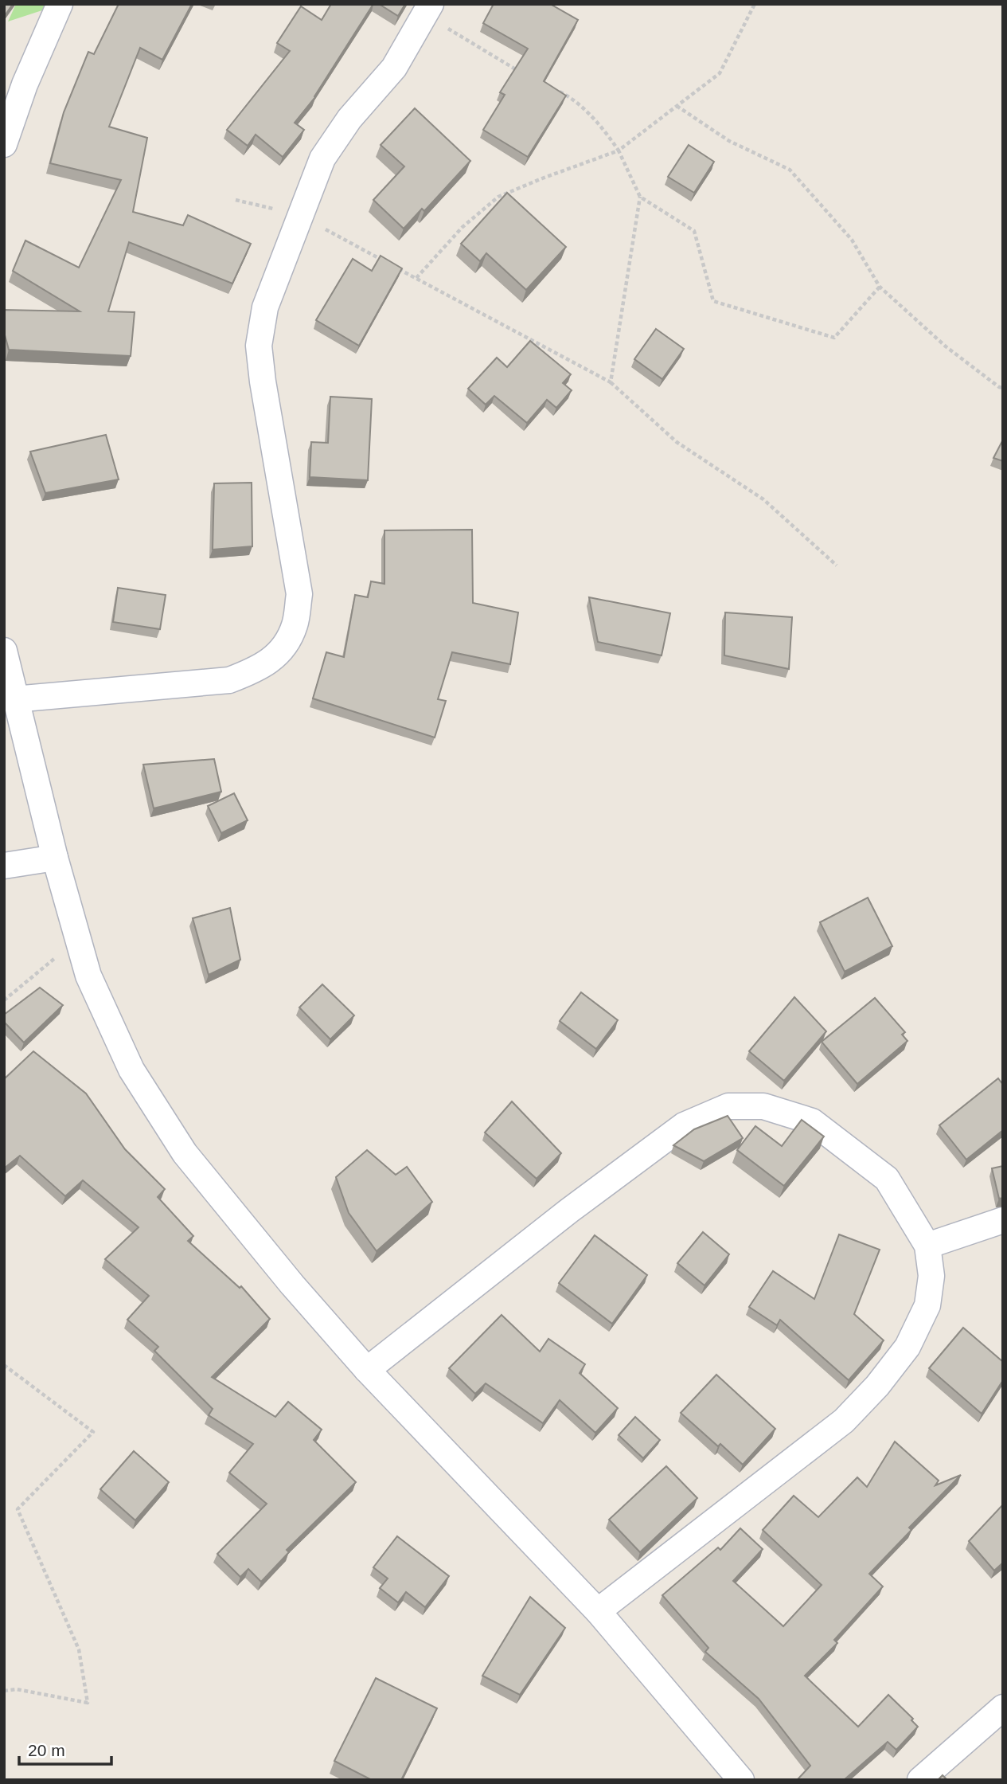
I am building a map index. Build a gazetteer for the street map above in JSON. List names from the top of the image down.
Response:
{
  "scale_bar": "20 m"
}
